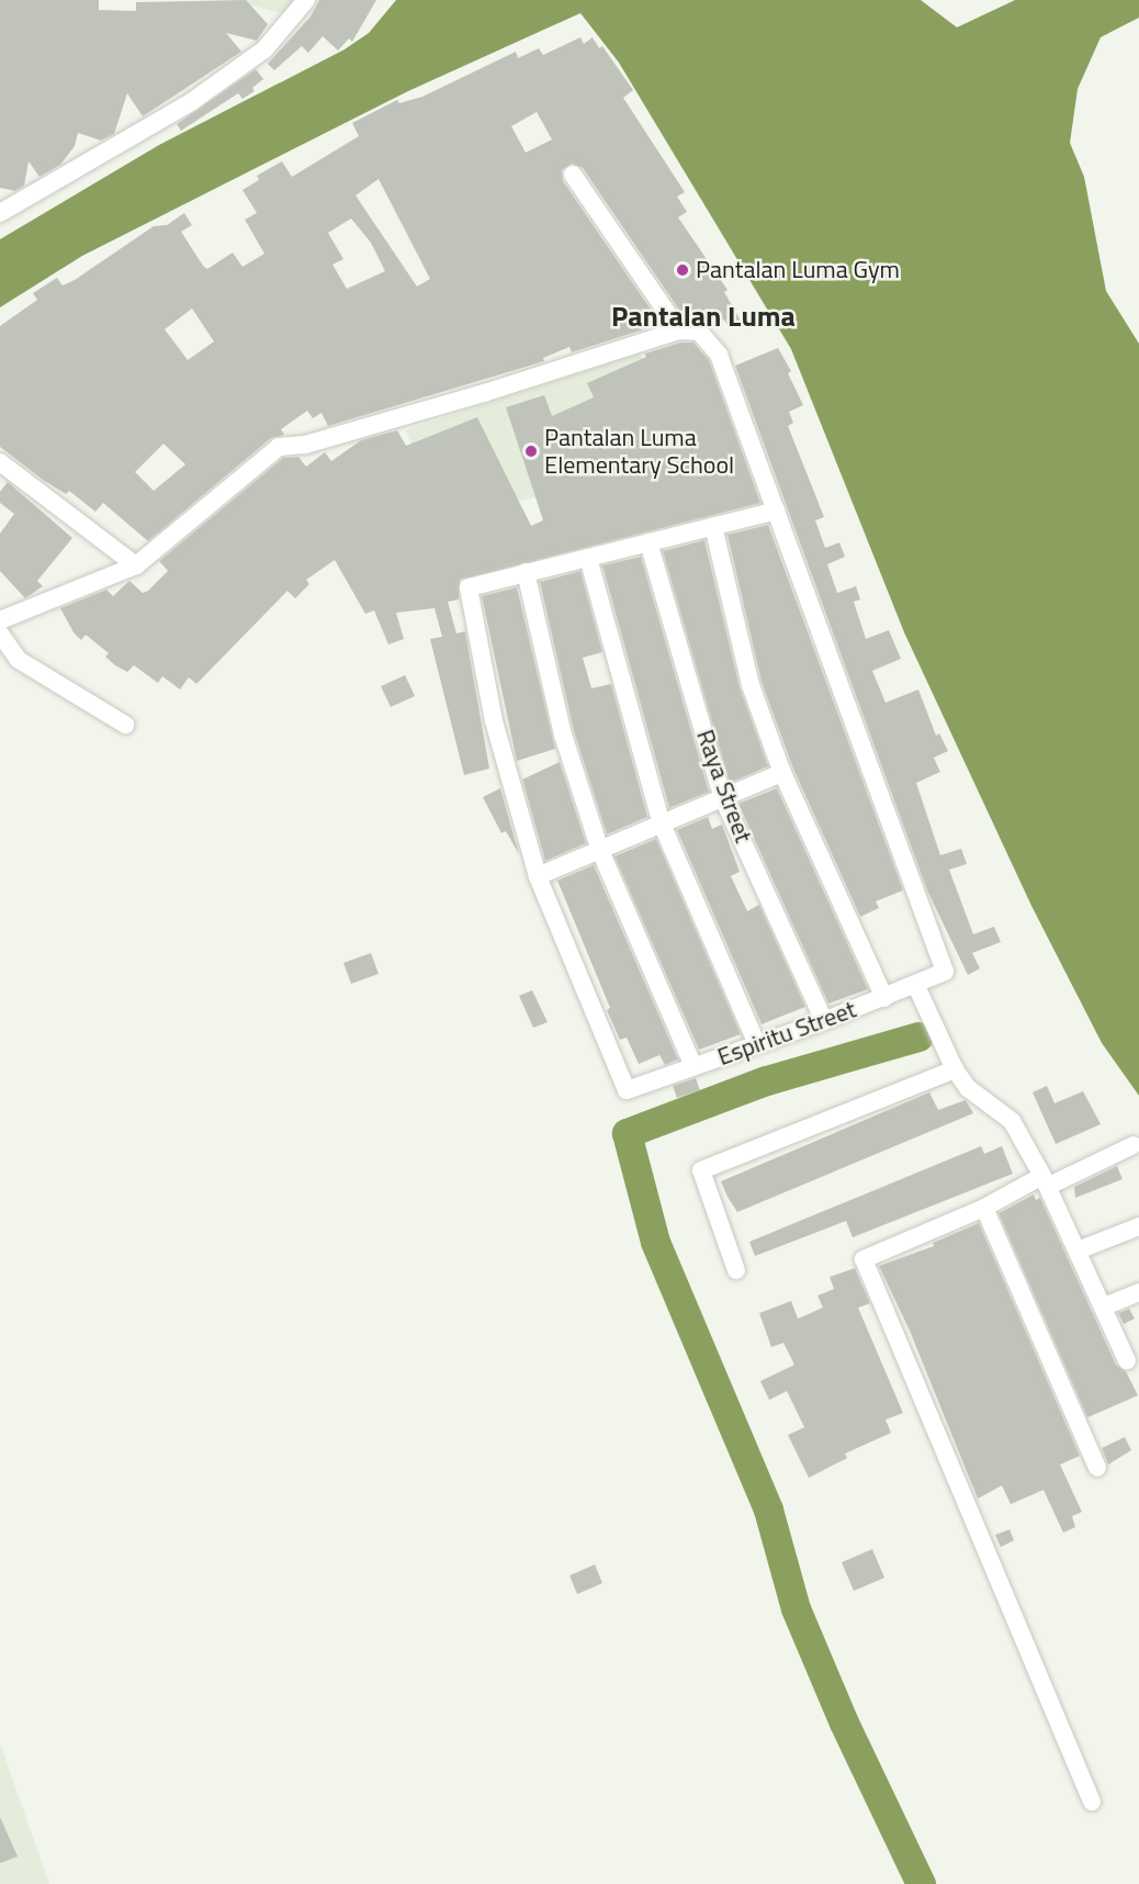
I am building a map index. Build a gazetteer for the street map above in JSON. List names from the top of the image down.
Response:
{
  "streets": {
    "street": ["Raya Street", "Espiritu Street"]
  },
  "crossings": [
    ["Raya Street", "Espiritu Street"]
  ],
  "districts": ["Pantalan Luma"],
  "places": ["Pantalan Luma Gym", "Pantalan Luma Elementary School"]
}
